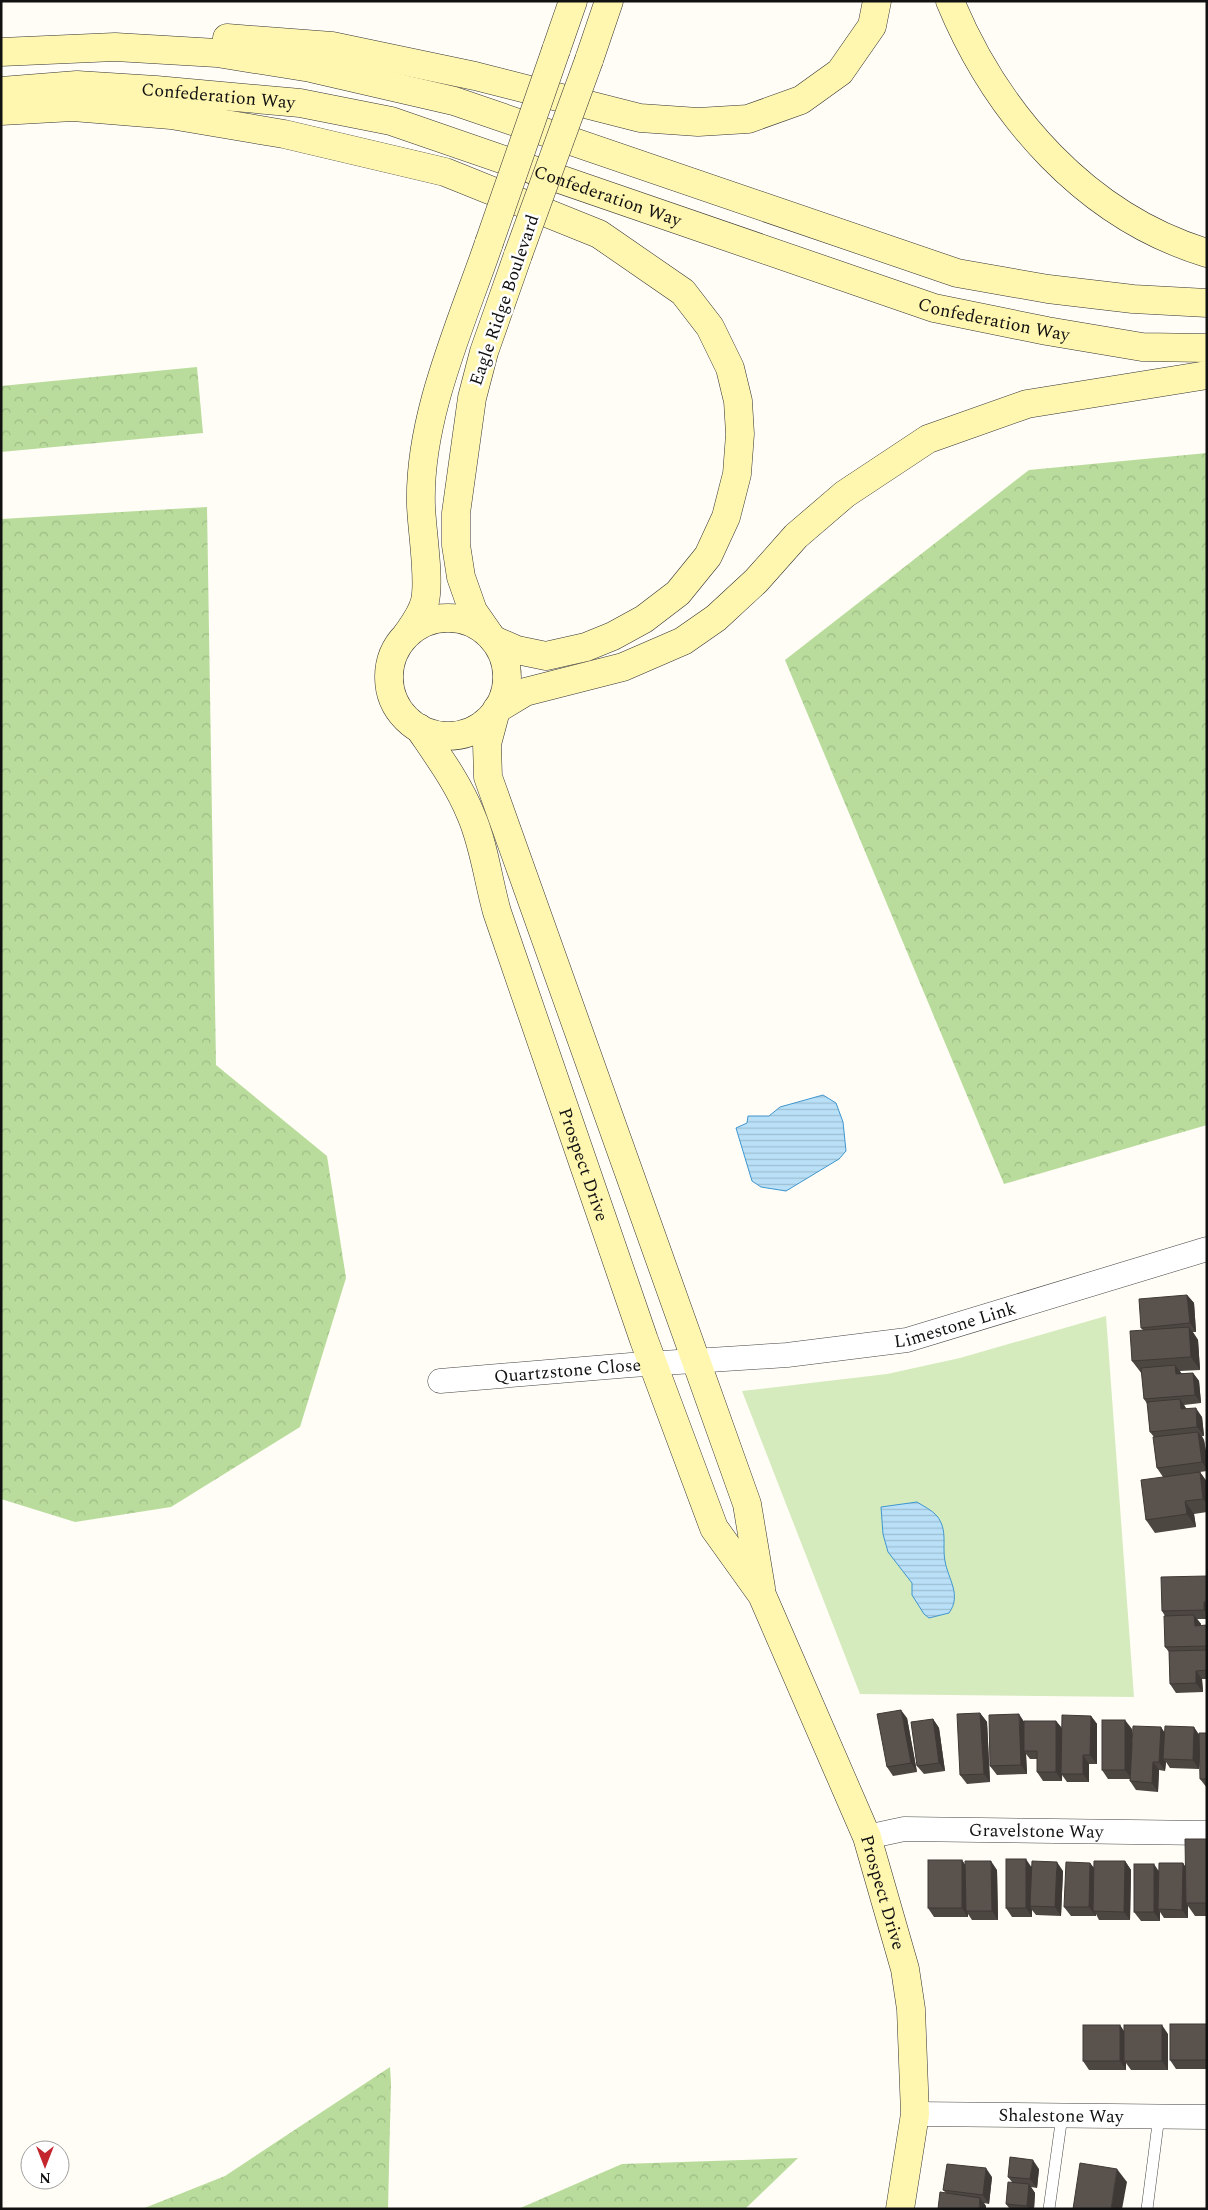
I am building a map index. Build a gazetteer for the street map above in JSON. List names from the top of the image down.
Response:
{
  "streets": {
    "main road": ["Confederation Way", "Eagle Ridge Boulevard", "Prospect Drive"],
    "street": [
      "Limestone Link",
      "Quartzstone Close",
      "Gravelstone Way",
      "Shalestone Way"
    ]
  },
  "crossings": [
    ["Eagle Ridge Boulevard", "Prospect Drive"],
    ["Prospect Drive", "Limestone Link"],
    ["Prospect Drive", "Quartzstone Close"],
    ["Prospect Drive", "Gravelstone Way"],
    ["Prospect Drive", "Shalestone Way"],
    ["Limestone Link", "Quartzstone Close"]
  ],
  "north": "bottom"
}
